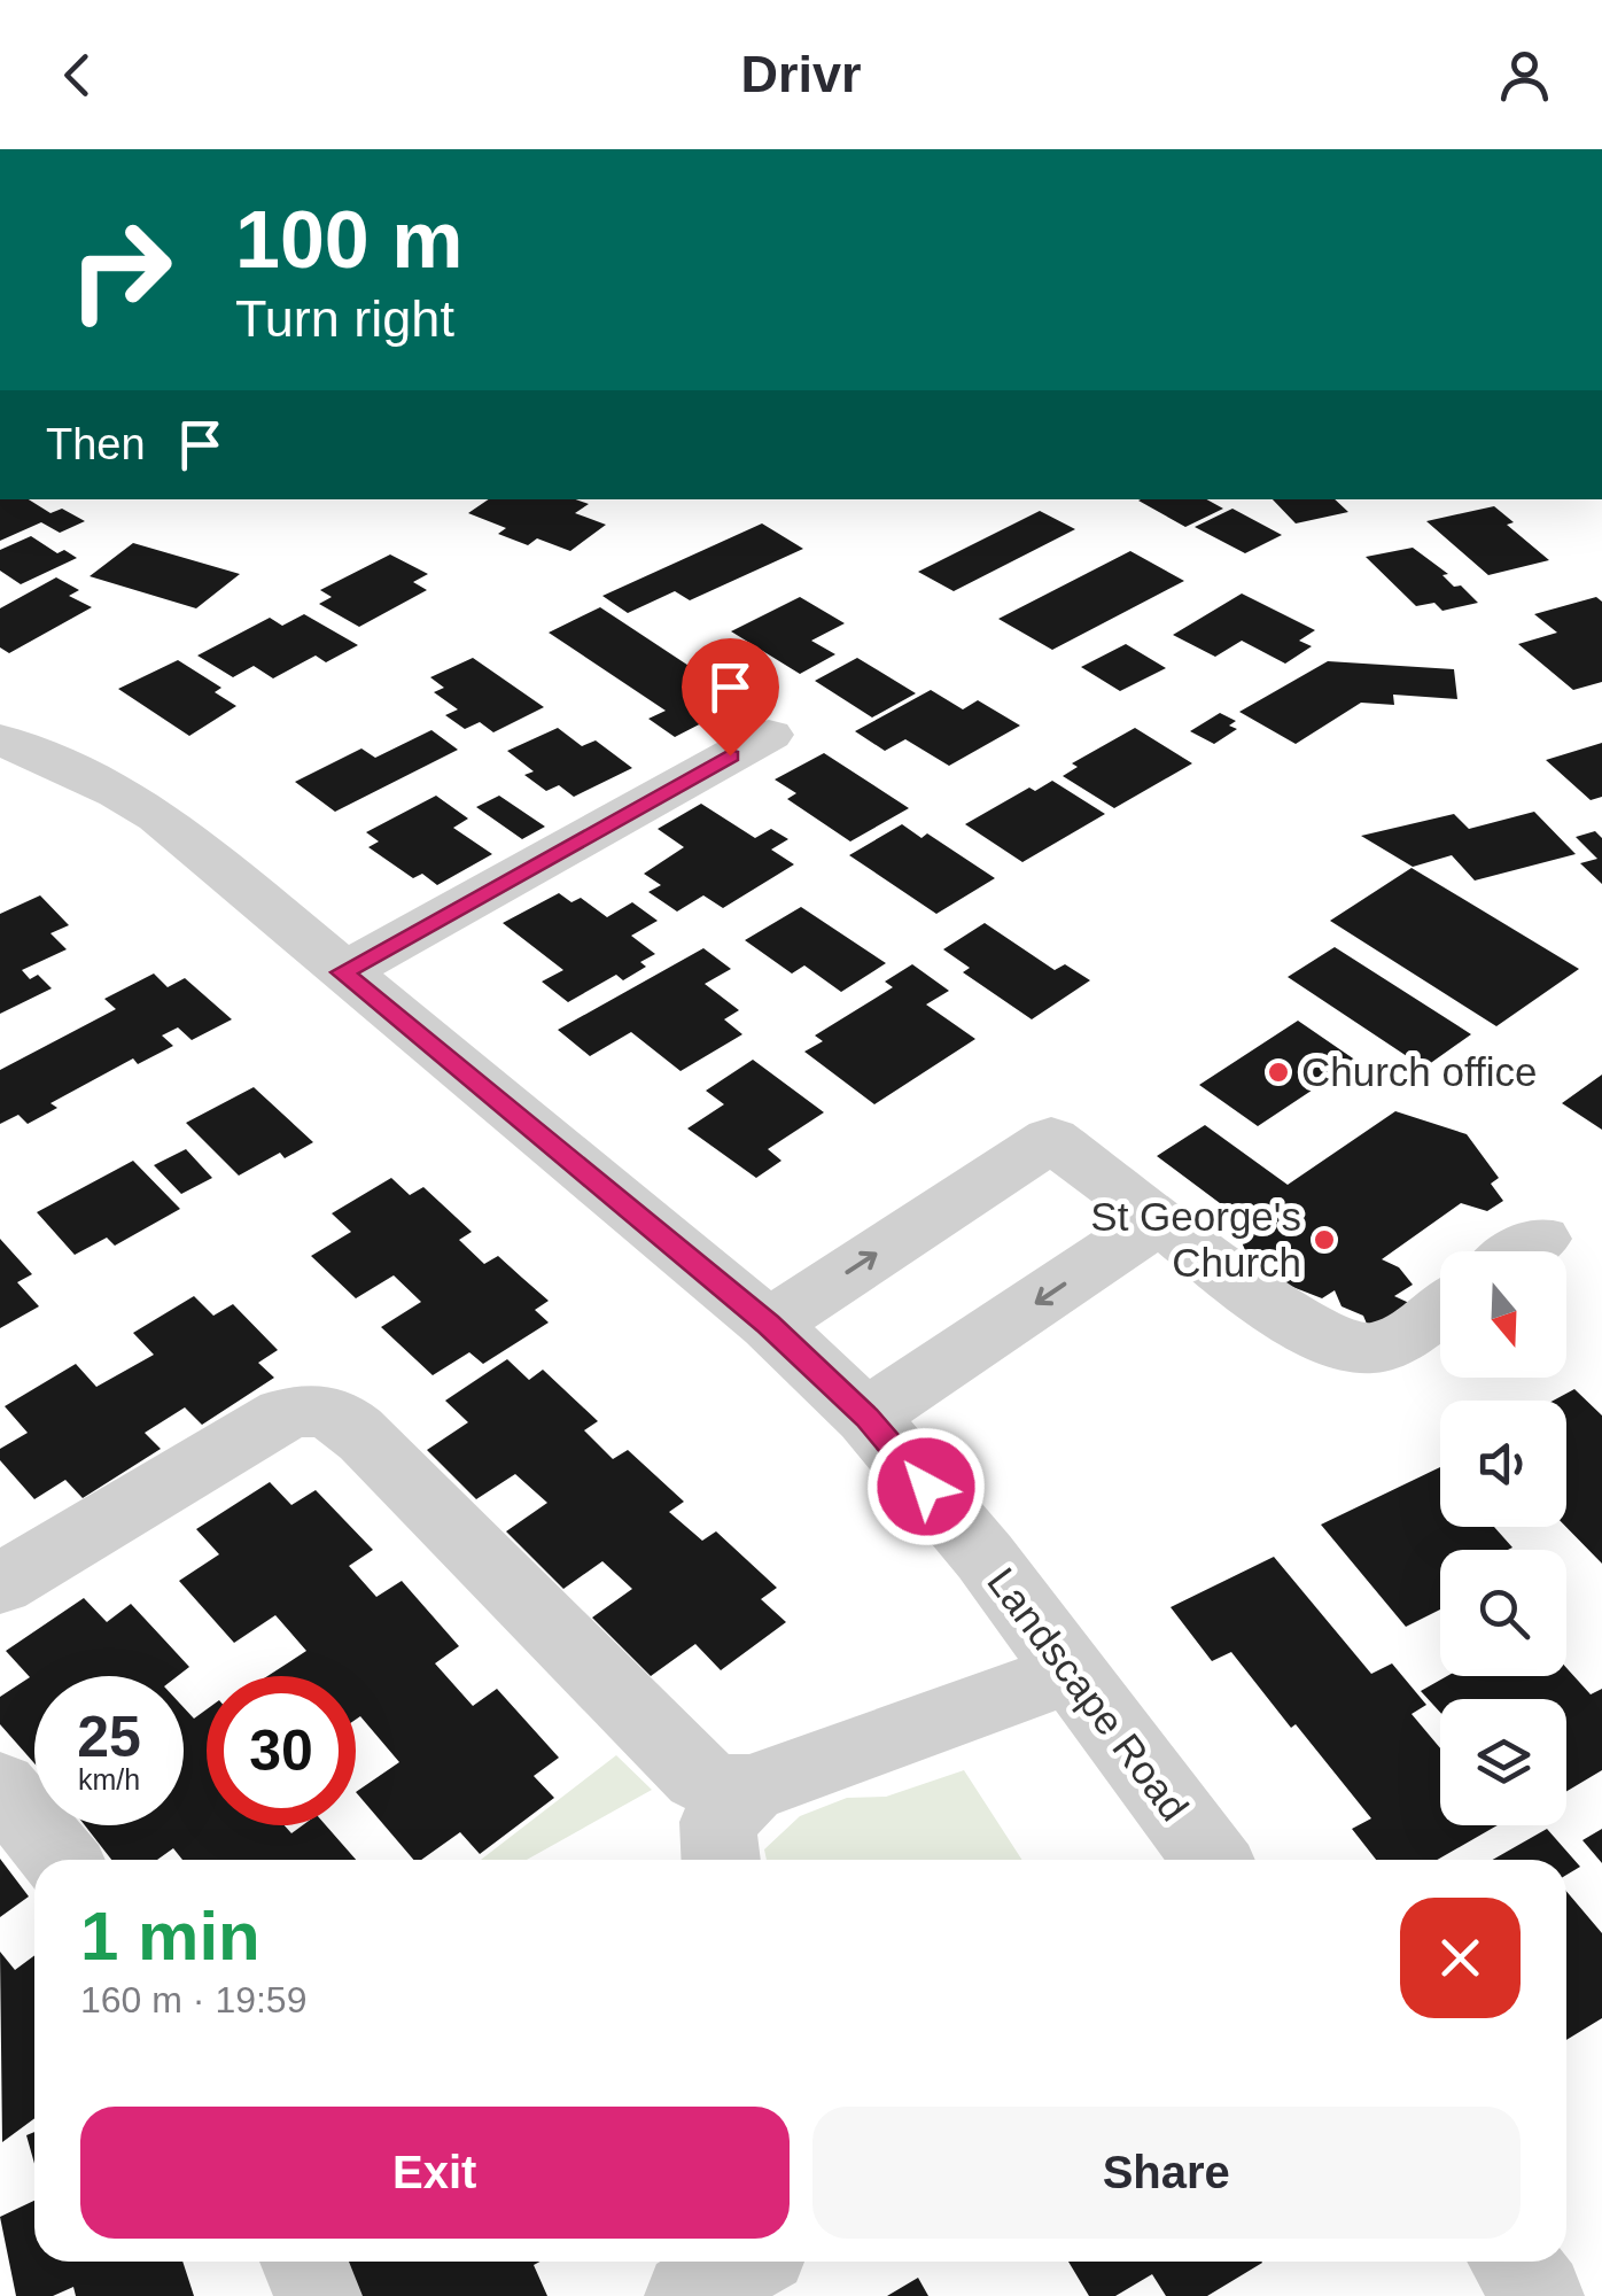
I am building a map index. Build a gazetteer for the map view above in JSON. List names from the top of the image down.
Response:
{
  "streets": {
    "street": ["Landscape Road"]
  },
  "places": ["Church office", "St George's Church"],
  "north": "bottom",
  "page": {
    "header": "Drivr",
    "turn": ["100 m", "Turn right"],
    "then": "Then",
    "speed": "25 km/h",
    "limit": "30",
    "heading": ["1 min", "160 m · 19:59"],
    "buttons": ["Exit", "Share"]
  }
}
